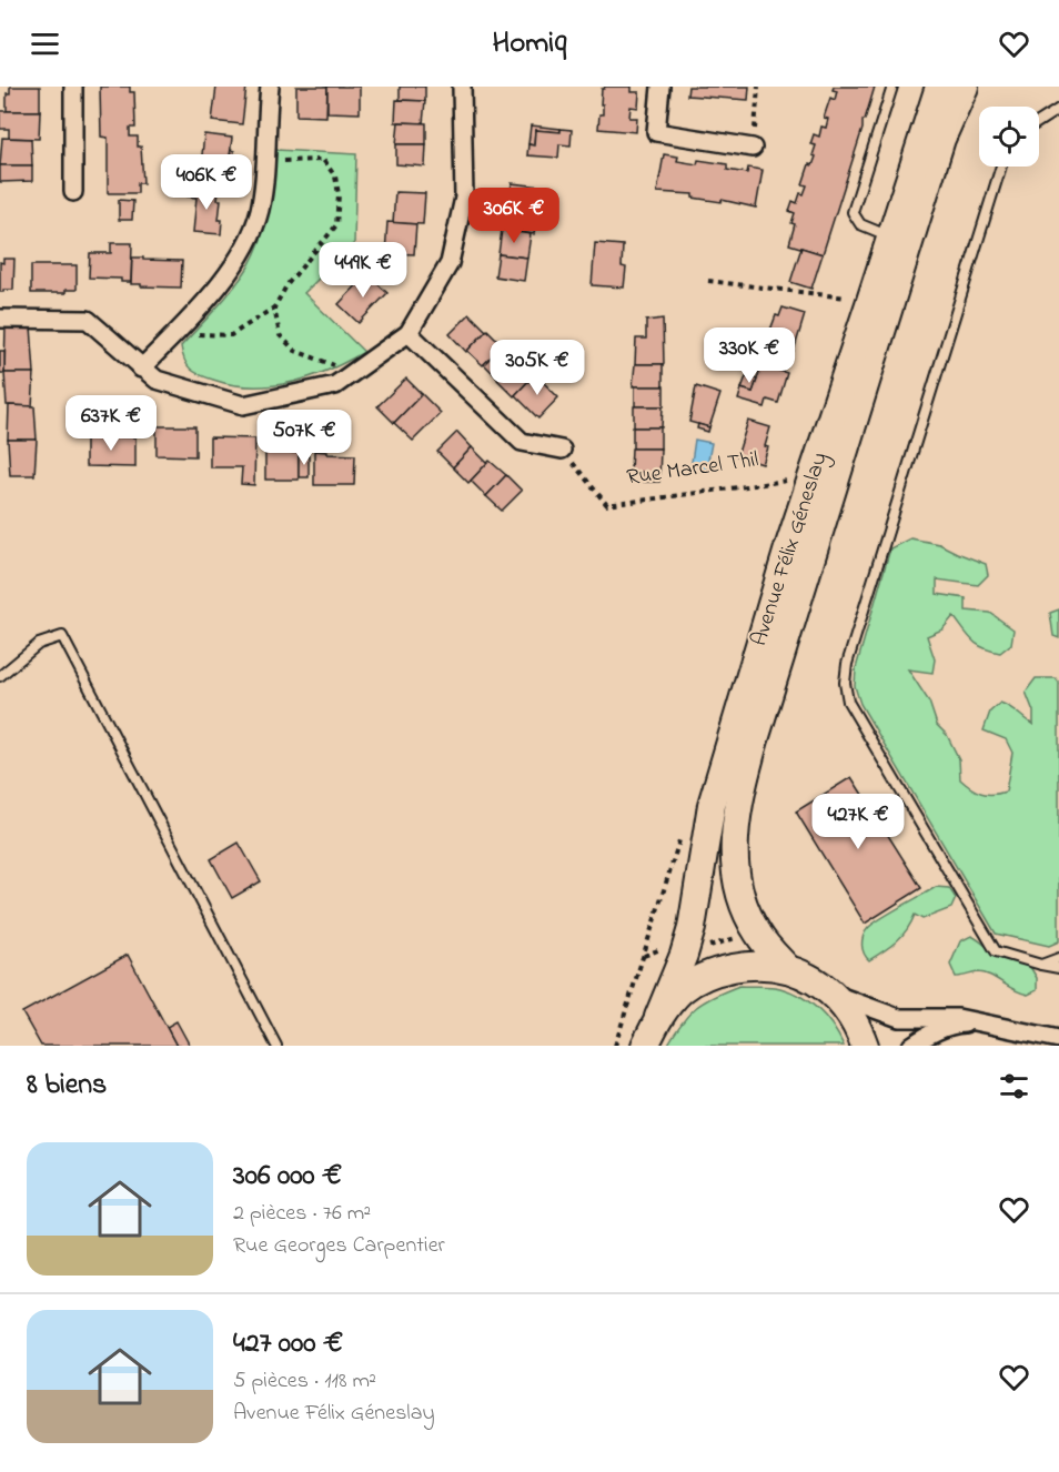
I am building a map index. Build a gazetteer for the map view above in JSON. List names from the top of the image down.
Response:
{
  "streets": {
    "main road": ["Avenue Félix Géneslay"],
    "path": ["Rue Marcel Thil"]
  },
  "crossings": [
    ["Rue Marcel Thil", "Avenue Félix Géneslay"]
  ],
  "page": {
    "header": "Homiq",
    "price": [
      "406K €",
      "306K €",
      "449K €",
      "330K €",
      "305K €",
      "637K €",
      "507K €",
      "427K €"
    ],
    "heading": "8 biens",
    "list": [
      {
        "name": "306 000 €",
        "note": "2 pièces · 76 m² · Rue Georges Carpentier"
      },
      {
        "name": "427 000 €",
        "note": "5 pièces · 118 m² · Avenue Félix Géneslay"
      }
    ]
  }
}
